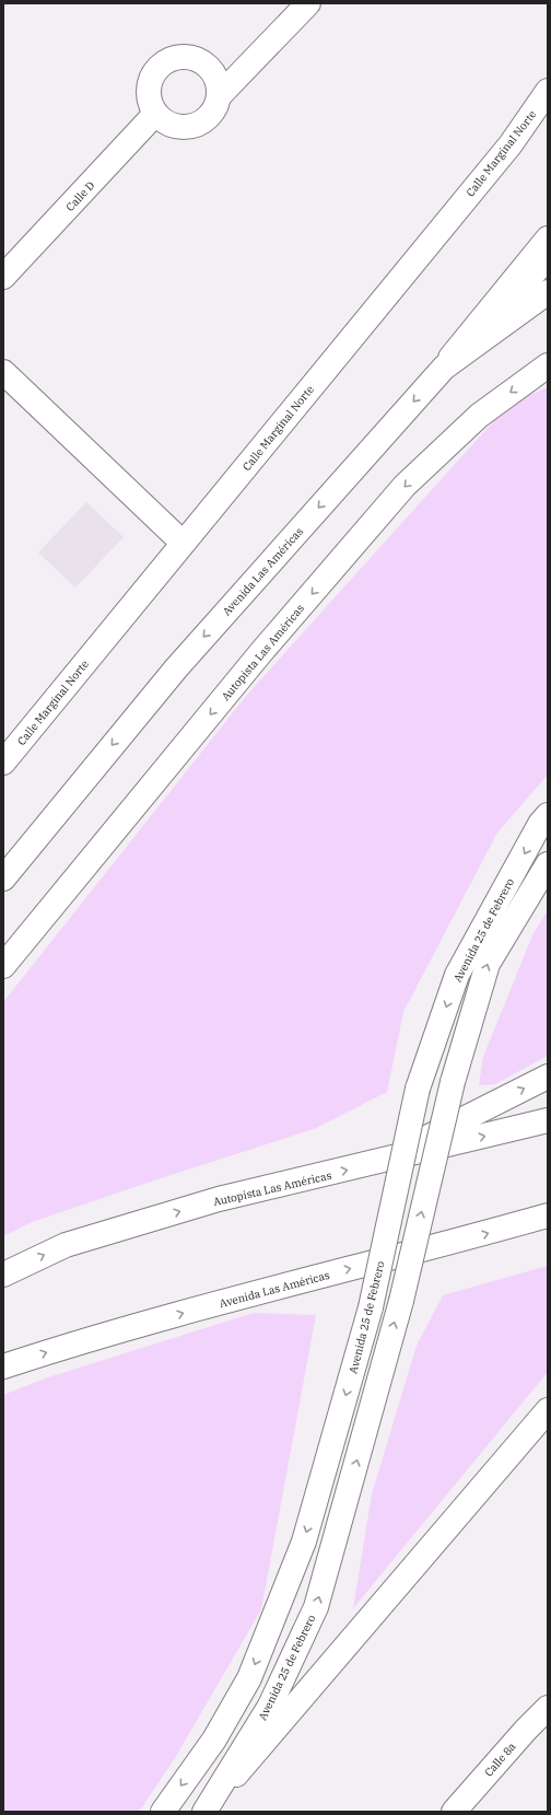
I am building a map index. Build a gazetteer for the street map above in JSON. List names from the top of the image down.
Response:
{
  "streets": {
    "main road": [
      "Calle Marginal Norte",
      "Calle D",
      "Avenida Las Américas",
      "Autopista Las Américas",
      "Avenida 25 de Febrero",
      "Calle 8a"
    ]
  }
}
